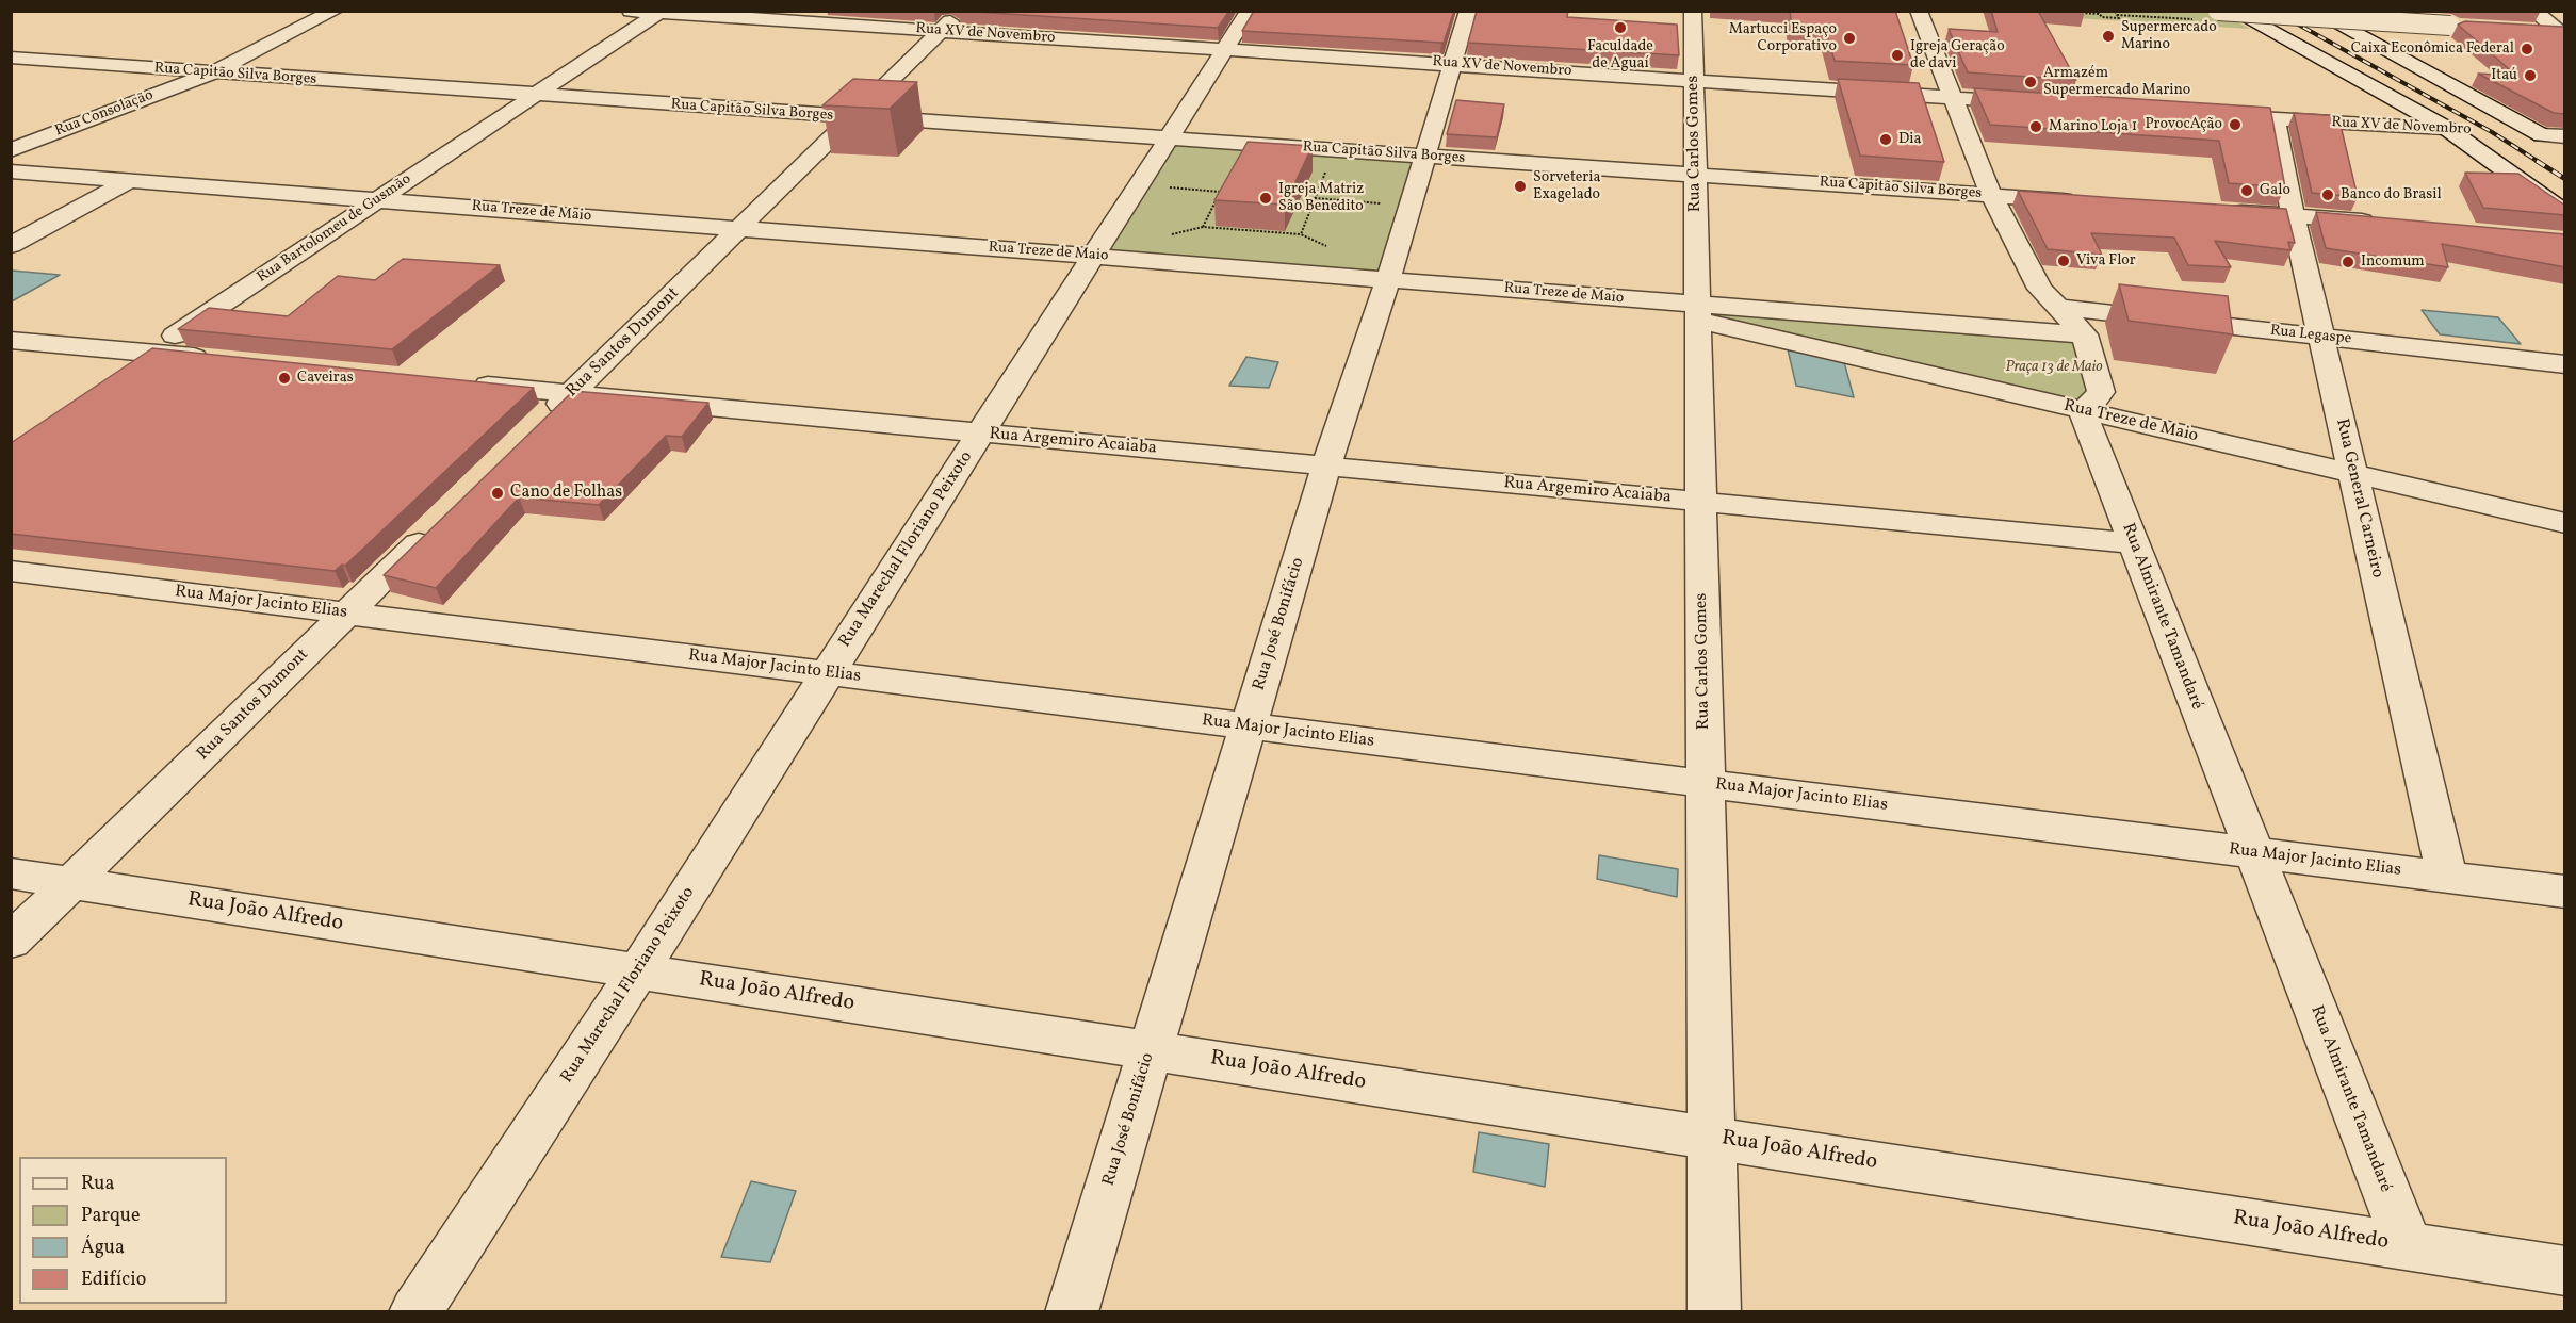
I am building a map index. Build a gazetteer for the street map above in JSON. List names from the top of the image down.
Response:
{
  "streets": {
    "street": [
      "Rua XV de Novembro",
      "Rua Capitão Silva Borges",
      "Rua Consolação",
      "Rua Carlos Gomes",
      "Rua Treze de Maio",
      "Rua Bartolomeu de Gusmão",
      "Rua Legaspe",
      "Rua Santos Dumont",
      "Rua Argemiro Acaiaba",
      "Rua General Carneiro",
      "Rua Marechal Floriano Peixoto",
      "Rua Major Jacinto Elias",
      "Rua Almirante Tamandaré",
      "Rua José Bonifácio",
      "Rua João Alfredo"
    ]
  },
  "crossings": [
    ["Rua XV de Novembro", "Rua Carlos Gomes"],
    ["Rua XV de Novembro", "Rua Bartolomeu de Gusmão"],
    ["Rua XV de Novembro", "Rua Santos Dumont"],
    ["Rua XV de Novembro", "Rua General Carneiro"],
    ["Rua XV de Novembro", "Rua Marechal Floriano Peixoto"],
    ["Rua XV de Novembro", "Rua José Bonifácio"],
    ["Rua Capitão Silva Borges", "Rua Consolação"],
    ["Rua Capitão Silva Borges", "Rua Carlos Gomes"],
    ["Rua Capitão Silva Borges", "Rua Bartolomeu de Gusmão"],
    ["Rua Capitão Silva Borges", "Rua Santos Dumont"],
    ["Rua Capitão Silva Borges", "Rua Marechal Floriano Peixoto"],
    ["Rua Capitão Silva Borges", "Rua José Bonifácio"],
    ["Rua Carlos Gomes", "Rua Treze de Maio"],
    ["Rua Carlos Gomes", "Rua Argemiro Acaiaba"],
    ["Rua Carlos Gomes", "Rua Major Jacinto Elias"],
    ["Rua Carlos Gomes", "Rua João Alfredo"],
    ["Rua Treze de Maio", "Rua Bartolomeu de Gusmão"],
    ["Rua Treze de Maio", "Rua Santos Dumont"],
    ["Rua Treze de Maio", "Rua General Carneiro"],
    ["Rua Treze de Maio", "Rua Marechal Floriano Peixoto"],
    ["Rua Treze de Maio", "Rua Almirante Tamandaré"],
    ["Rua Treze de Maio", "Rua José Bonifácio"],
    ["Rua Legaspe", "Rua General Carneiro"],
    ["Rua Santos Dumont", "Rua Argemiro Acaiaba"],
    ["Rua Santos Dumont", "Rua Major Jacinto Elias"],
    ["Rua Santos Dumont", "Rua João Alfredo"],
    ["Rua Argemiro Acaiaba", "Rua Marechal Floriano Peixoto"],
    ["Rua Argemiro Acaiaba", "Rua Almirante Tamandaré"],
    ["Rua Argemiro Acaiaba", "Rua José Bonifácio"],
    ["Rua General Carneiro", "Rua Major Jacinto Elias"],
    ["Rua Marechal Floriano Peixoto", "Rua Major Jacinto Elias"],
    ["Rua Marechal Floriano Peixoto", "Rua João Alfredo"],
    ["Rua Major Jacinto Elias", "Rua Almirante Tamandaré"],
    ["Rua Major Jacinto Elias", "Rua José Bonifácio"],
    ["Rua Almirante Tamandaré", "Rua João Alfredo"],
    ["Rua José Bonifácio", "Rua João Alfredo"]
  ],
  "parks": ["Praça 13 de Maio"],
  "places": [
    "Faculdade de Aguaí",
    "Supermercado Marino",
    "Martucci Espaço Corporativo",
    "Caixa Econômica Federal",
    "Igreja Geração de davi",
    "Itaú",
    "Armazém Supermercado Marino",
    "ProvocAção",
    "Marino Loja 1",
    "Dia",
    "Sorveteria Exagelado",
    "Galo",
    "Banco do Brasil",
    "Igreja Matriz São Benedito",
    "Viva Flor",
    "Incomum",
    "Caveiras",
    "Cano de Folhas"
  ],
  "legend": [
    "Rua",
    "Parque",
    "Água",
    "Edifício"
  ]
}
